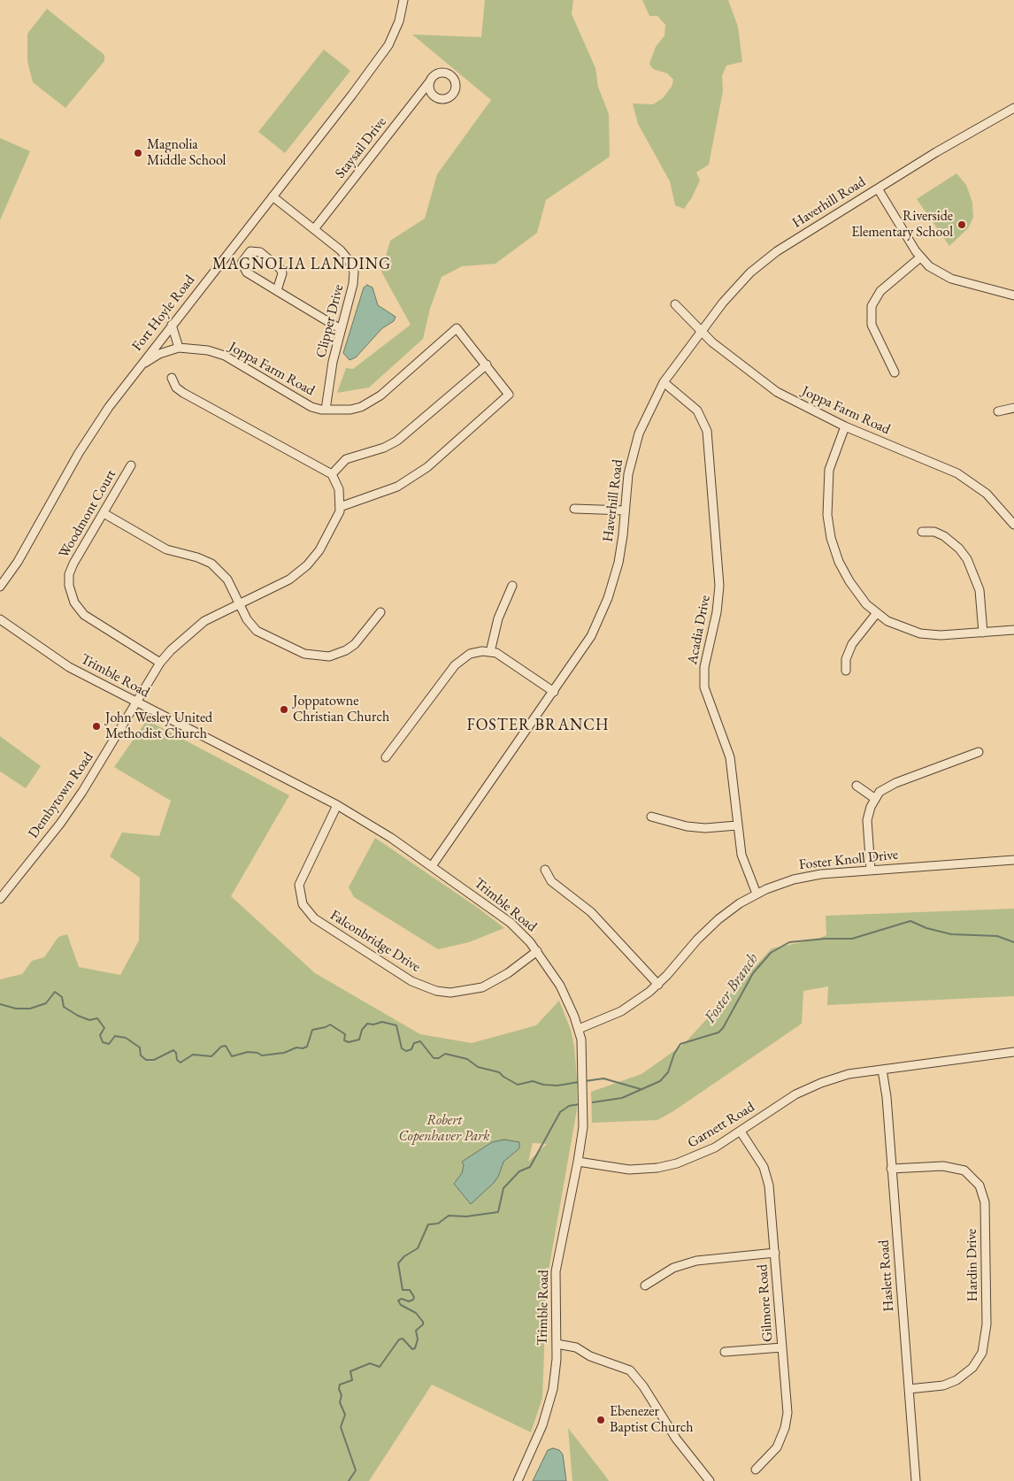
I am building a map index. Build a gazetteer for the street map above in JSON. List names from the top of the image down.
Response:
{
  "streets": {
    "street": [
      "Staysail Drive",
      "Haverhill Road",
      "Fort Hoyle Road",
      "Clipper Drive",
      "Joppa Farm Road",
      "Woodmont Court",
      "Acadia Drive",
      "Trimble Road",
      "Dembytown Road",
      "Foster Knoll Drive",
      "Falconbridge Drive",
      "Garnett Road",
      "Hardin Drive",
      "Haslett Road",
      "Gilmore Road"
    ]
  },
  "crossings": [
    ["Staysail Drive", "Clipper Drive"],
    ["Haverhill Road", "Joppa Farm Road"],
    ["Haverhill Road", "Acadia Drive"],
    ["Haverhill Road", "Trimble Road"],
    ["Fort Hoyle Road", "Clipper Drive"],
    ["Fort Hoyle Road", "Joppa Farm Road"],
    ["Clipper Drive", "Joppa Farm Road"],
    ["Woodmont Court", "Dembytown Road"],
    ["Acadia Drive", "Foster Knoll Drive"],
    ["Trimble Road", "Dembytown Road"],
    ["Trimble Road", "Foster Knoll Drive"],
    ["Trimble Road", "Falconbridge Drive"],
    ["Trimble Road", "Garnett Road"],
    ["Garnett Road", "Haslett Road"],
    ["Garnett Road", "Gilmore Road"],
    ["Hardin Drive", "Haslett Road"]
  ],
  "districts": ["MAGNOLIA LANDING", "FOSTER BRANCH"],
  "water": ["Foster Branch"],
  "parks": ["Robert Copenhaver Park"],
  "places": [
    "Magnolia Middle School",
    "Riverside Elementary School",
    "Joppatowne Christian Church",
    "John Wesley United Methodist Church",
    "Ebenezer Baptist Church"
  ]
}
